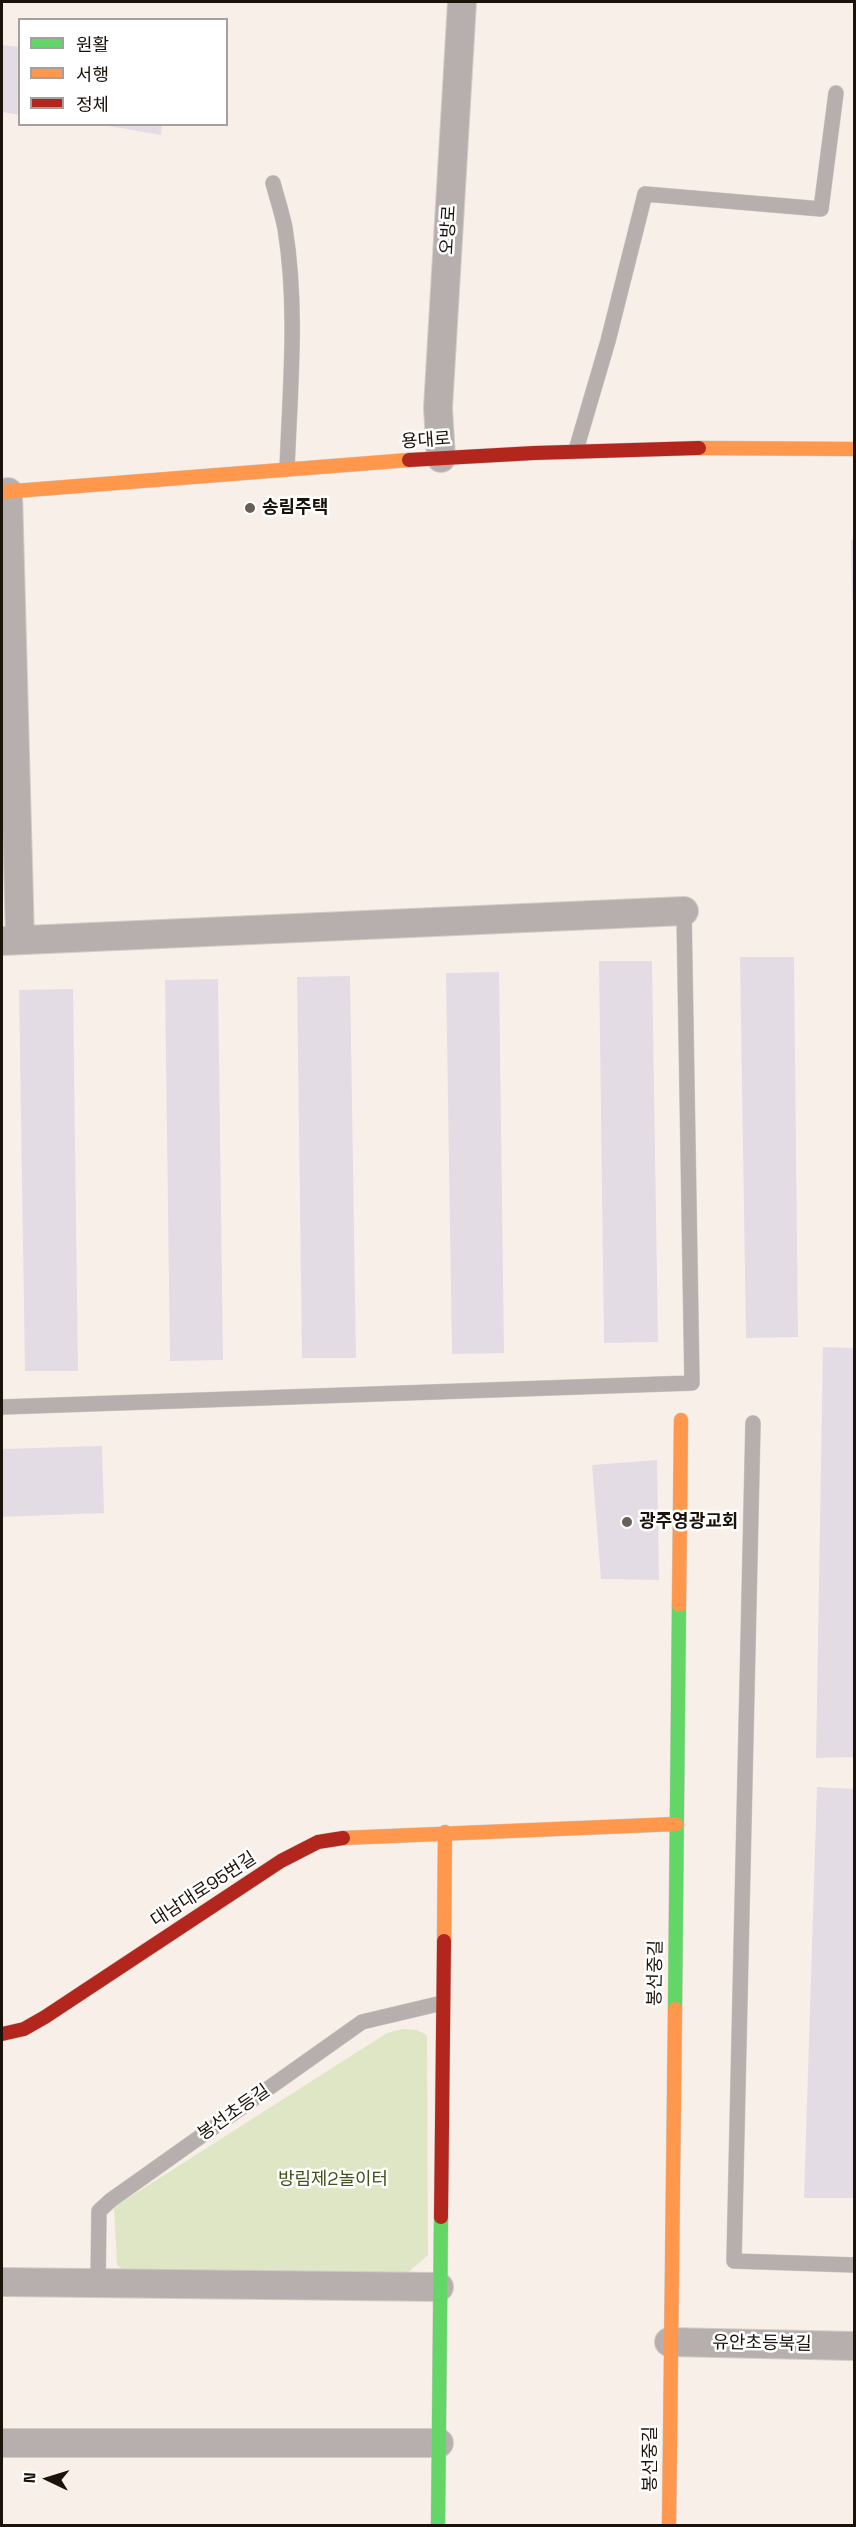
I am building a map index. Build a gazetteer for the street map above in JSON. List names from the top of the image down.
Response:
{
  "streets": {
    "street": [
      "오방로",
      "용대로",
      "대남대로95번길",
      "봉선중길",
      "유안초등북길"
    ],
    "lane": ["봉선초등길"]
  },
  "crossings": [
    ["오방로", "용대로"],
    ["대남대로95번길", "봉선중길"],
    ["봉선중길", "유안초등북길"]
  ],
  "parks": ["방림제2놀이터"],
  "places": ["송림주택", "광주영광교회"],
  "legend": ["원활", "서행", "정체"],
  "north": "left"
}
